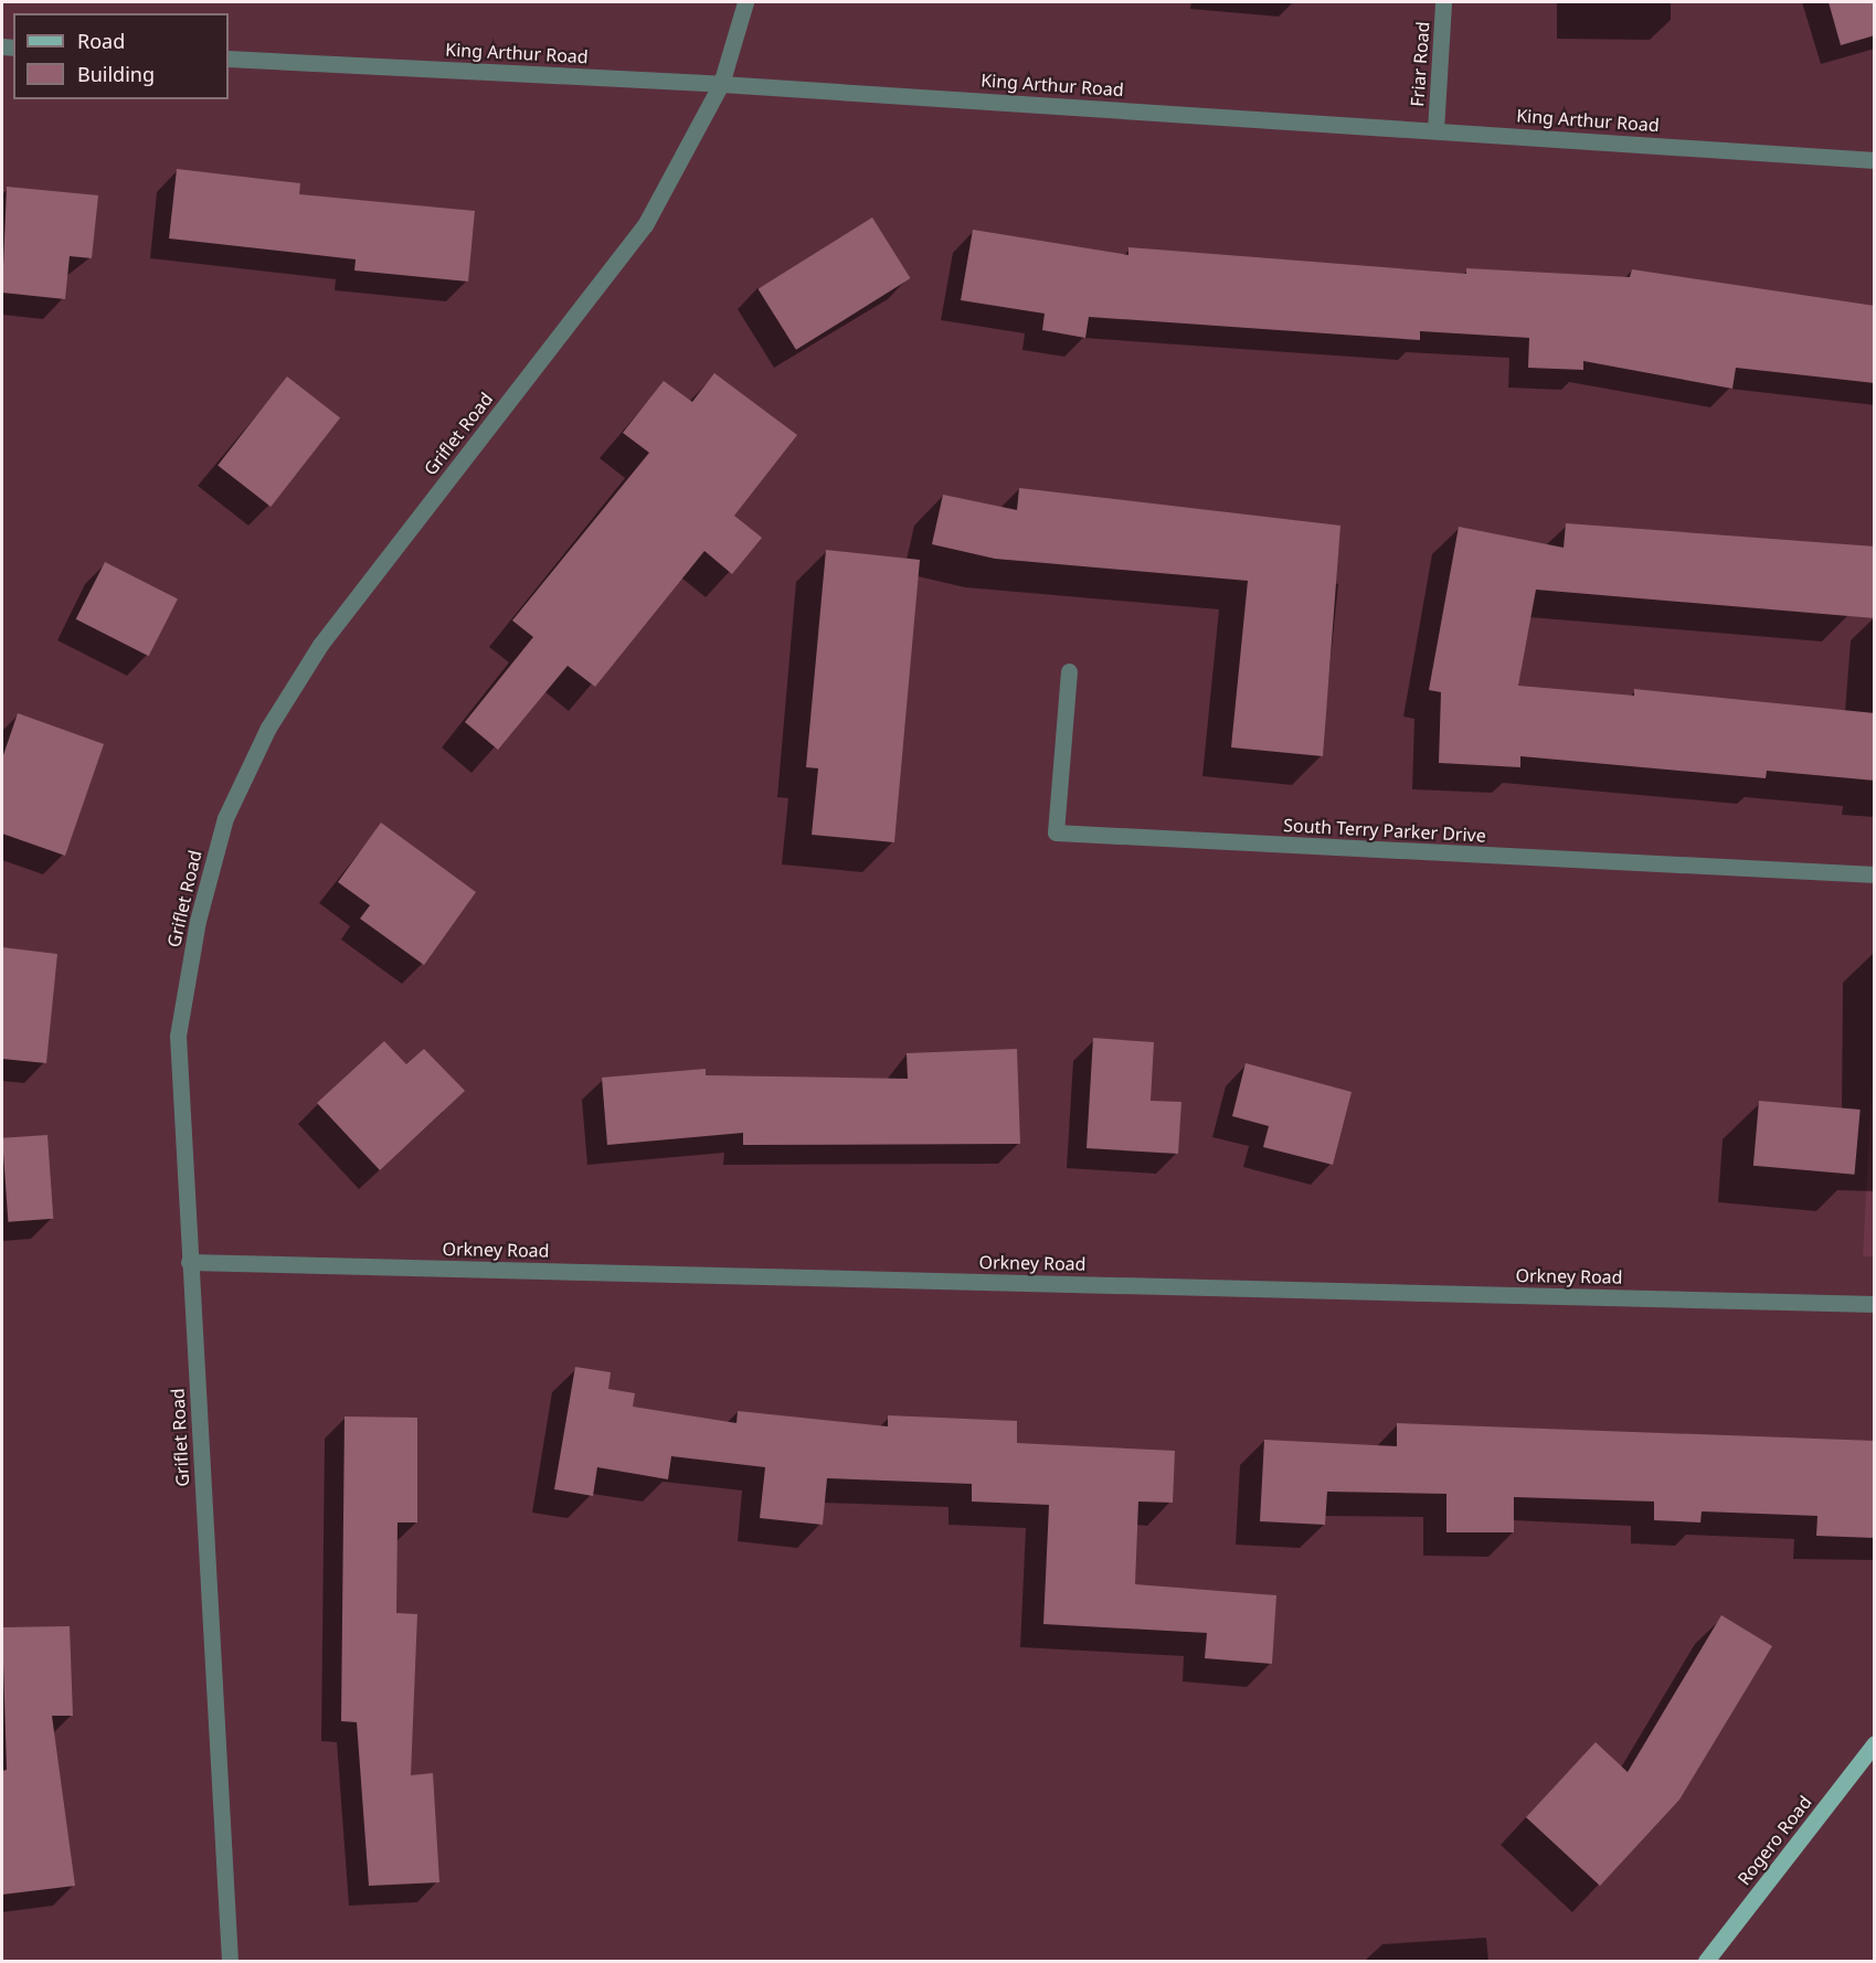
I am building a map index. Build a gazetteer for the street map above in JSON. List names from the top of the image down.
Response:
{
  "streets": {
    "main road": ["Rogero Road"],
    "street": [
      "King Arthur Road",
      "Friar Road",
      "Griflet Road",
      "South Terry Parker Drive",
      "Orkney Road"
    ]
  },
  "crossings": [
    ["King Arthur Road", "Friar Road"],
    ["King Arthur Road", "Griflet Road"],
    ["Griflet Road", "Orkney Road"]
  ],
  "legend": ["Road", "Building"]
}
